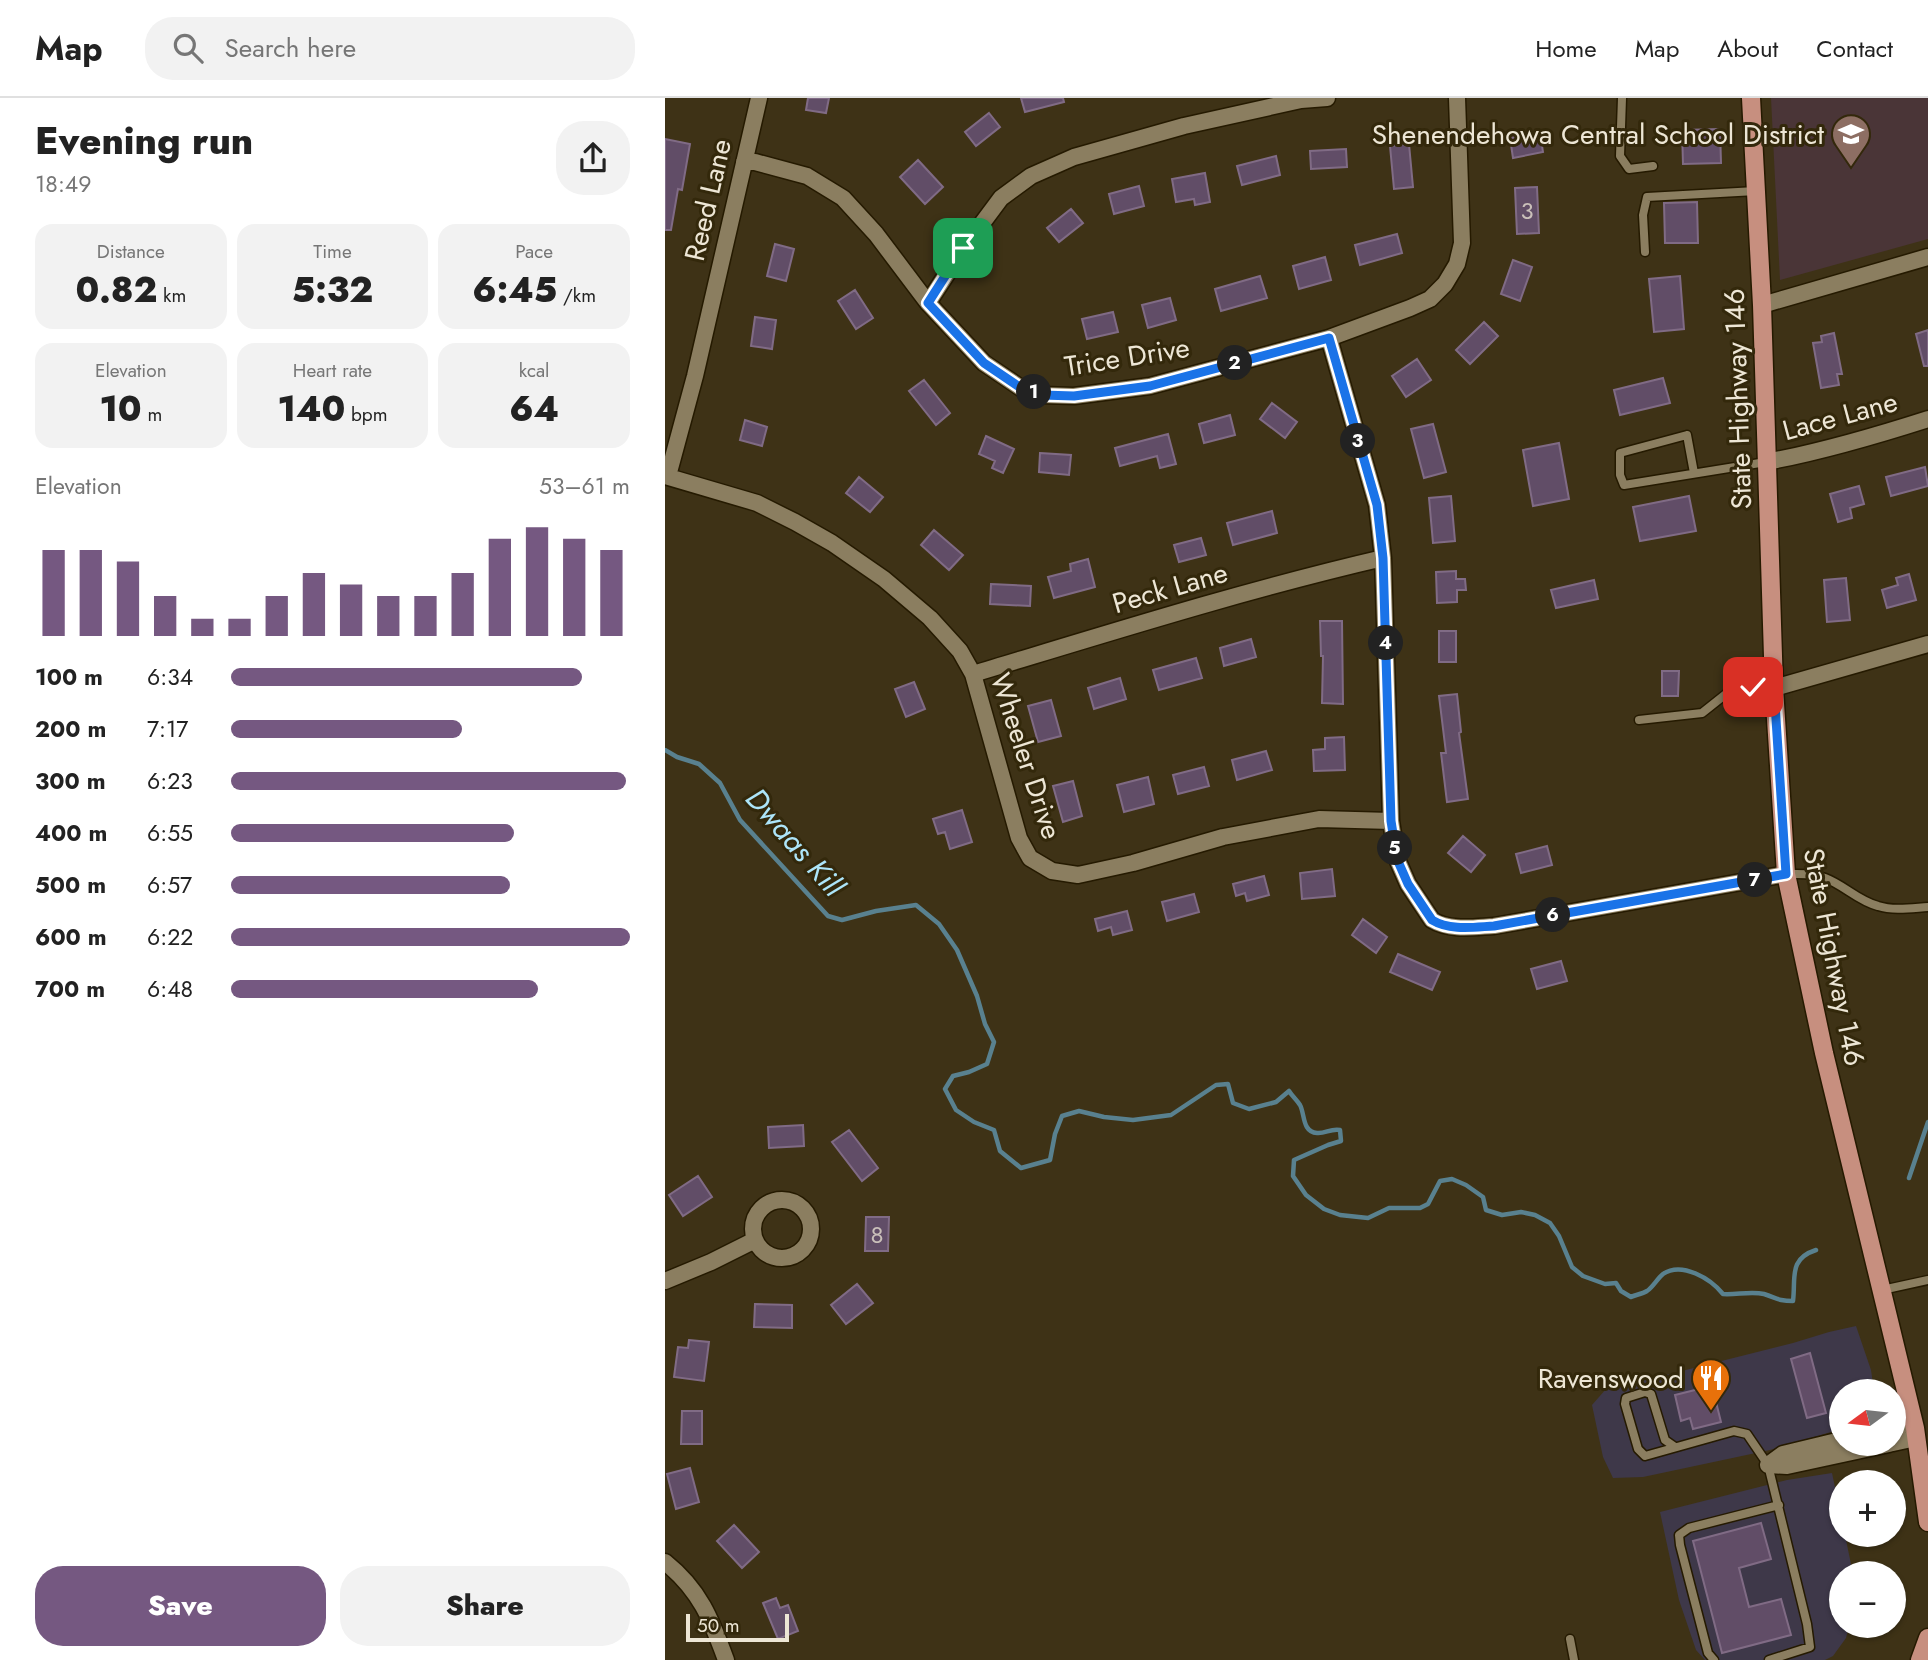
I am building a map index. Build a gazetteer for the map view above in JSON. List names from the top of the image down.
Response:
{
  "streets": {
    "main road": ["State Highway 146"],
    "street": [
      "Reed Lane",
      "Trice Drive",
      "Lace Lane",
      "Peck Lane",
      "Wheeler Drive"
    ]
  },
  "crossings": [
    ["Reed Lane", "Trice Drive"],
    ["Reed Lane", "Wheeler Drive"],
    ["State Highway 146", "Lace Lane"],
    ["Peck Lane", "Wheeler Drive"]
  ],
  "water": ["Dwaas Kill"],
  "places": {
    "school or university": ["Shenendehowa Central School District"],
    "restaurant": ["Ravenswood"]
  },
  "house_numbers": ["3", "8"],
  "scale_bar": "50 m",
  "north": "left",
  "page": {
    "header": "Map",
    "search": "Search here",
    "nav": [
      "Home",
      "Map",
      "About",
      "Contact"
    ],
    "heading": ["Evening run", "18:49"],
    "stats": [
      ["Distance", "0.82 km"],
      ["Time", "5:32"],
      ["Pace", "6:45 /km"],
      ["Elevation", "10 m"],
      ["Heart rate", "140 bpm"],
      ["kcal", "64"]
    ],
    "pins": [
      "2",
      "1",
      "3",
      "4",
      "5",
      "7",
      "6"
    ],
    "chart": ["Elevation", "53–61 m"],
    "list": [
      {
        "name": "100 m",
        "note": "6:34"
      },
      {
        "name": "200 m",
        "note": "7:17"
      },
      {
        "name": "300 m",
        "note": "6:23"
      },
      {
        "name": "400 m",
        "note": "6:55"
      },
      {
        "name": "500 m",
        "note": "6:57"
      },
      {
        "name": "600 m",
        "note": "6:22"
      },
      {
        "name": "700 m",
        "note": "6:48"
      }
    ],
    "map_buttons": ["+", "−"],
    "buttons": ["Save", "Share"],
    "scale": "50 m"
  }
}
